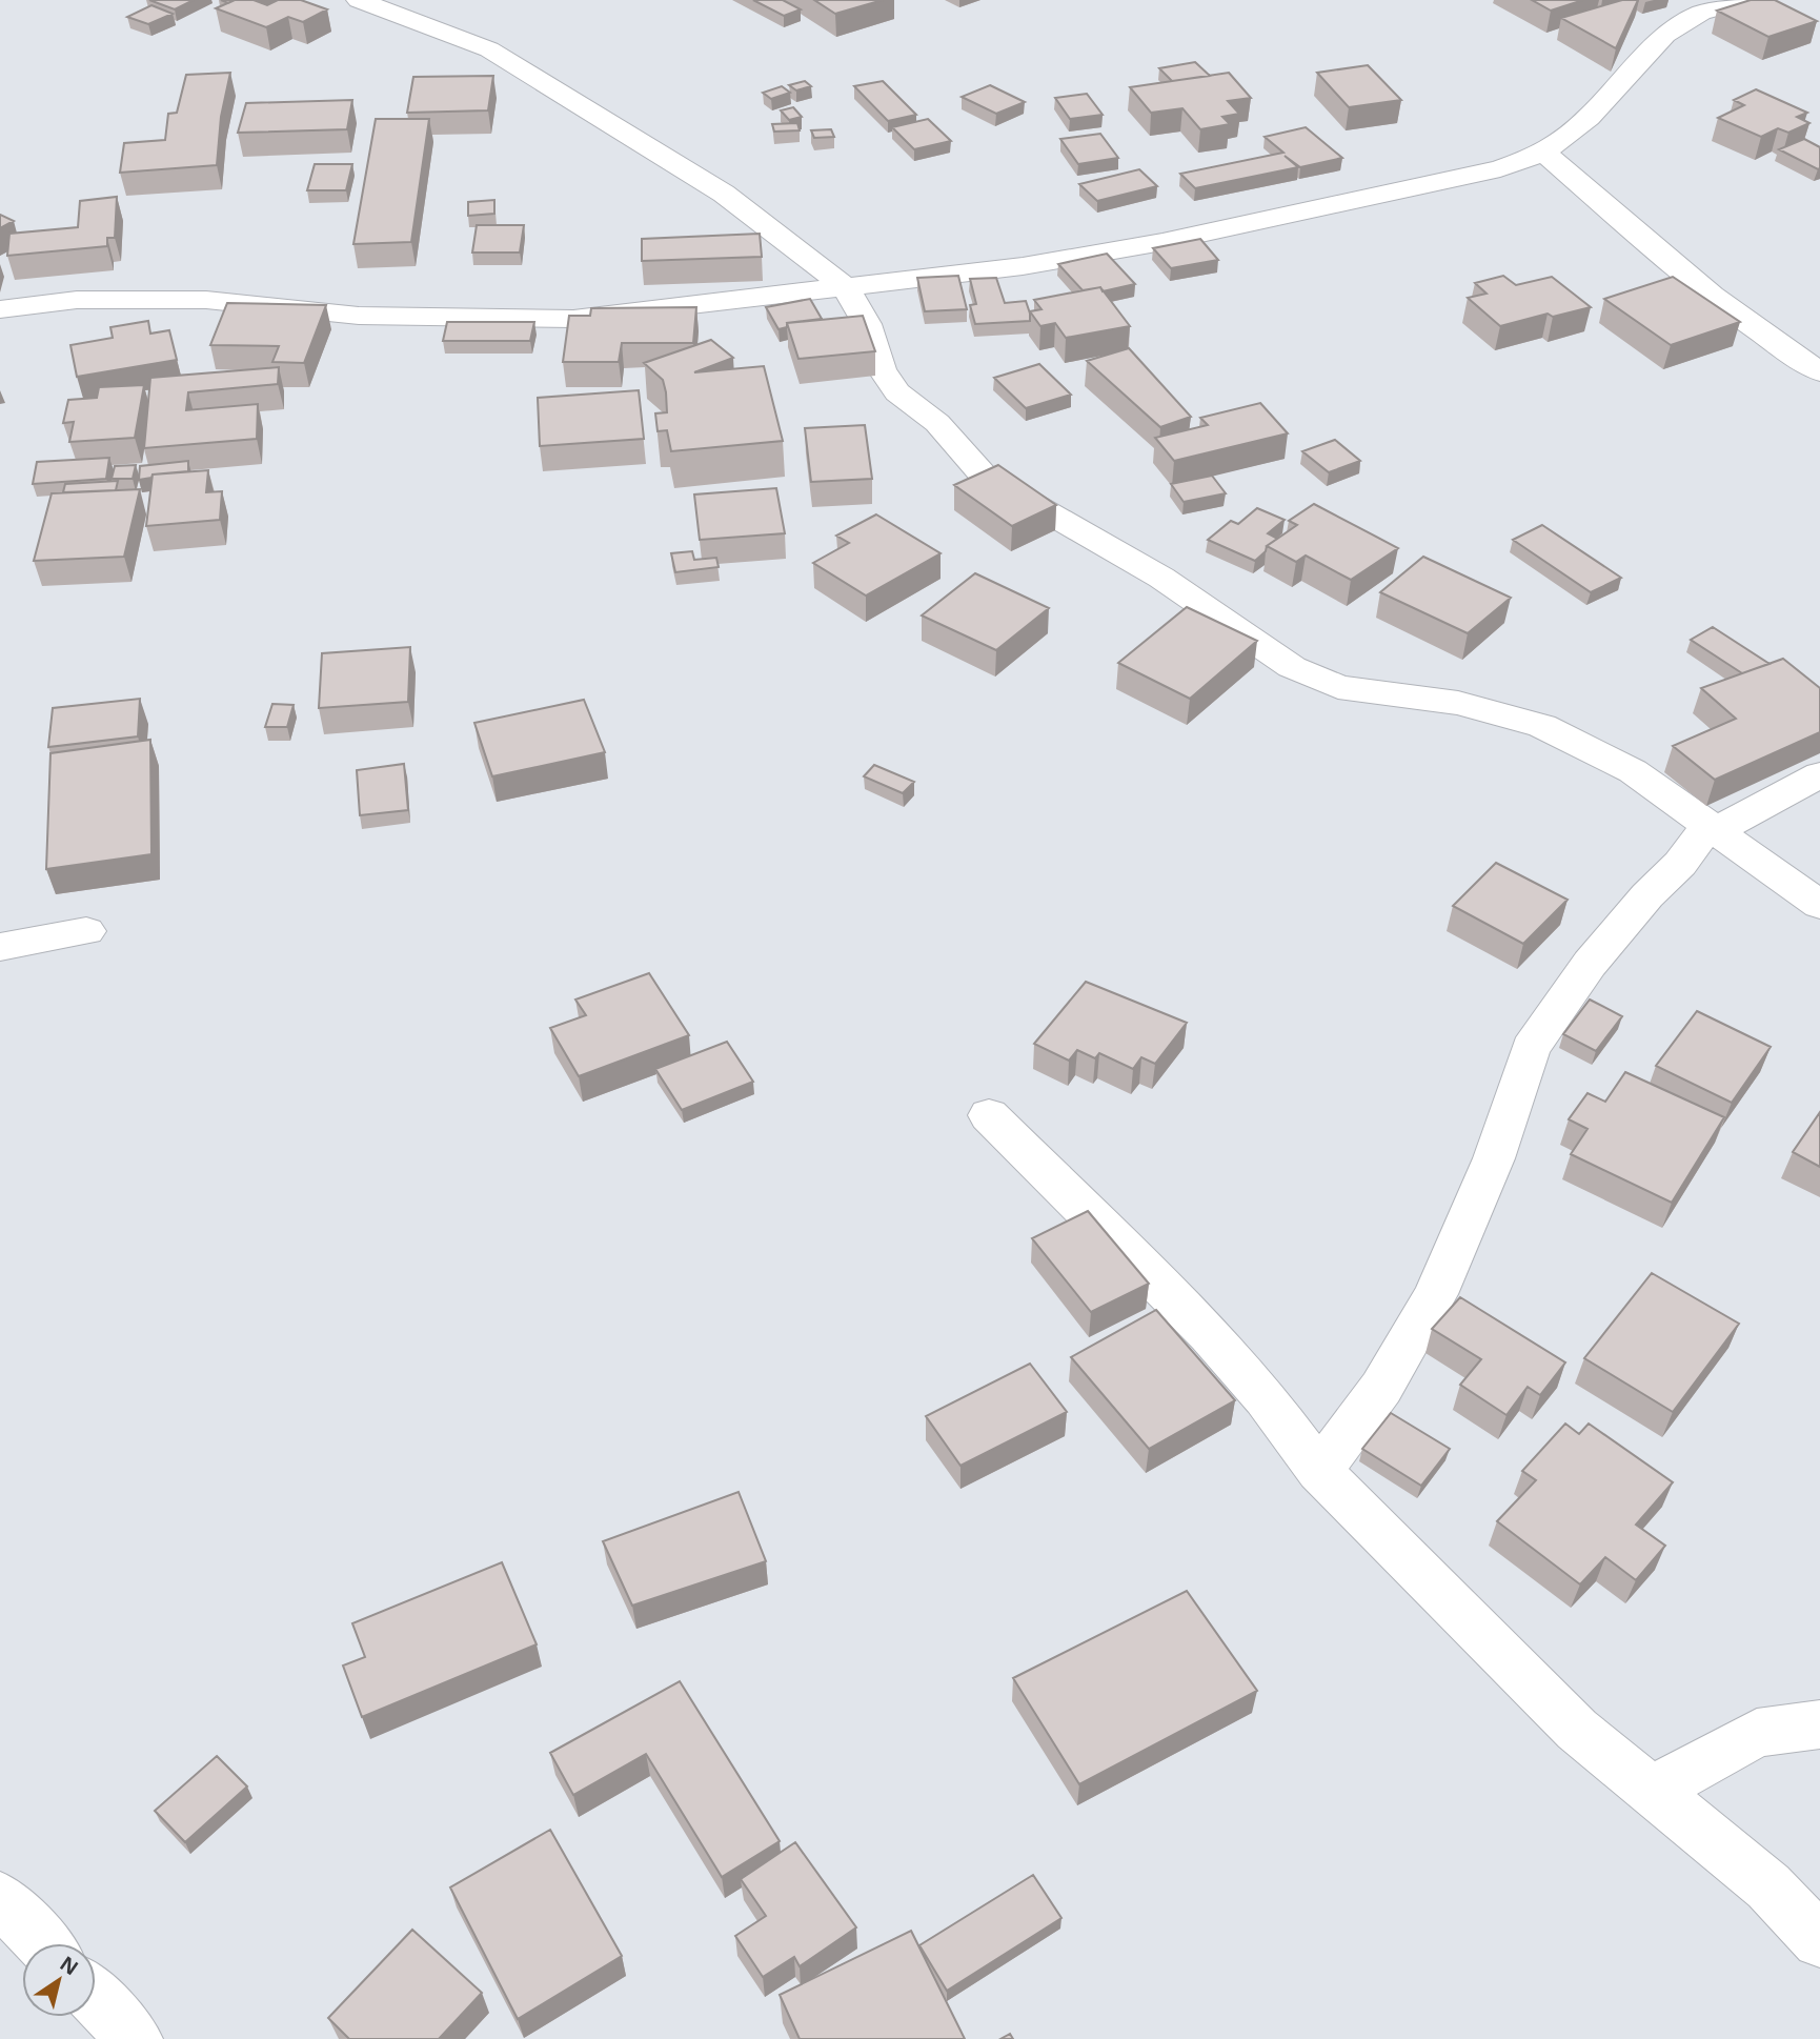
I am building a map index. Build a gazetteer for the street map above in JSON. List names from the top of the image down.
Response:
{
  "north": "top right"
}
